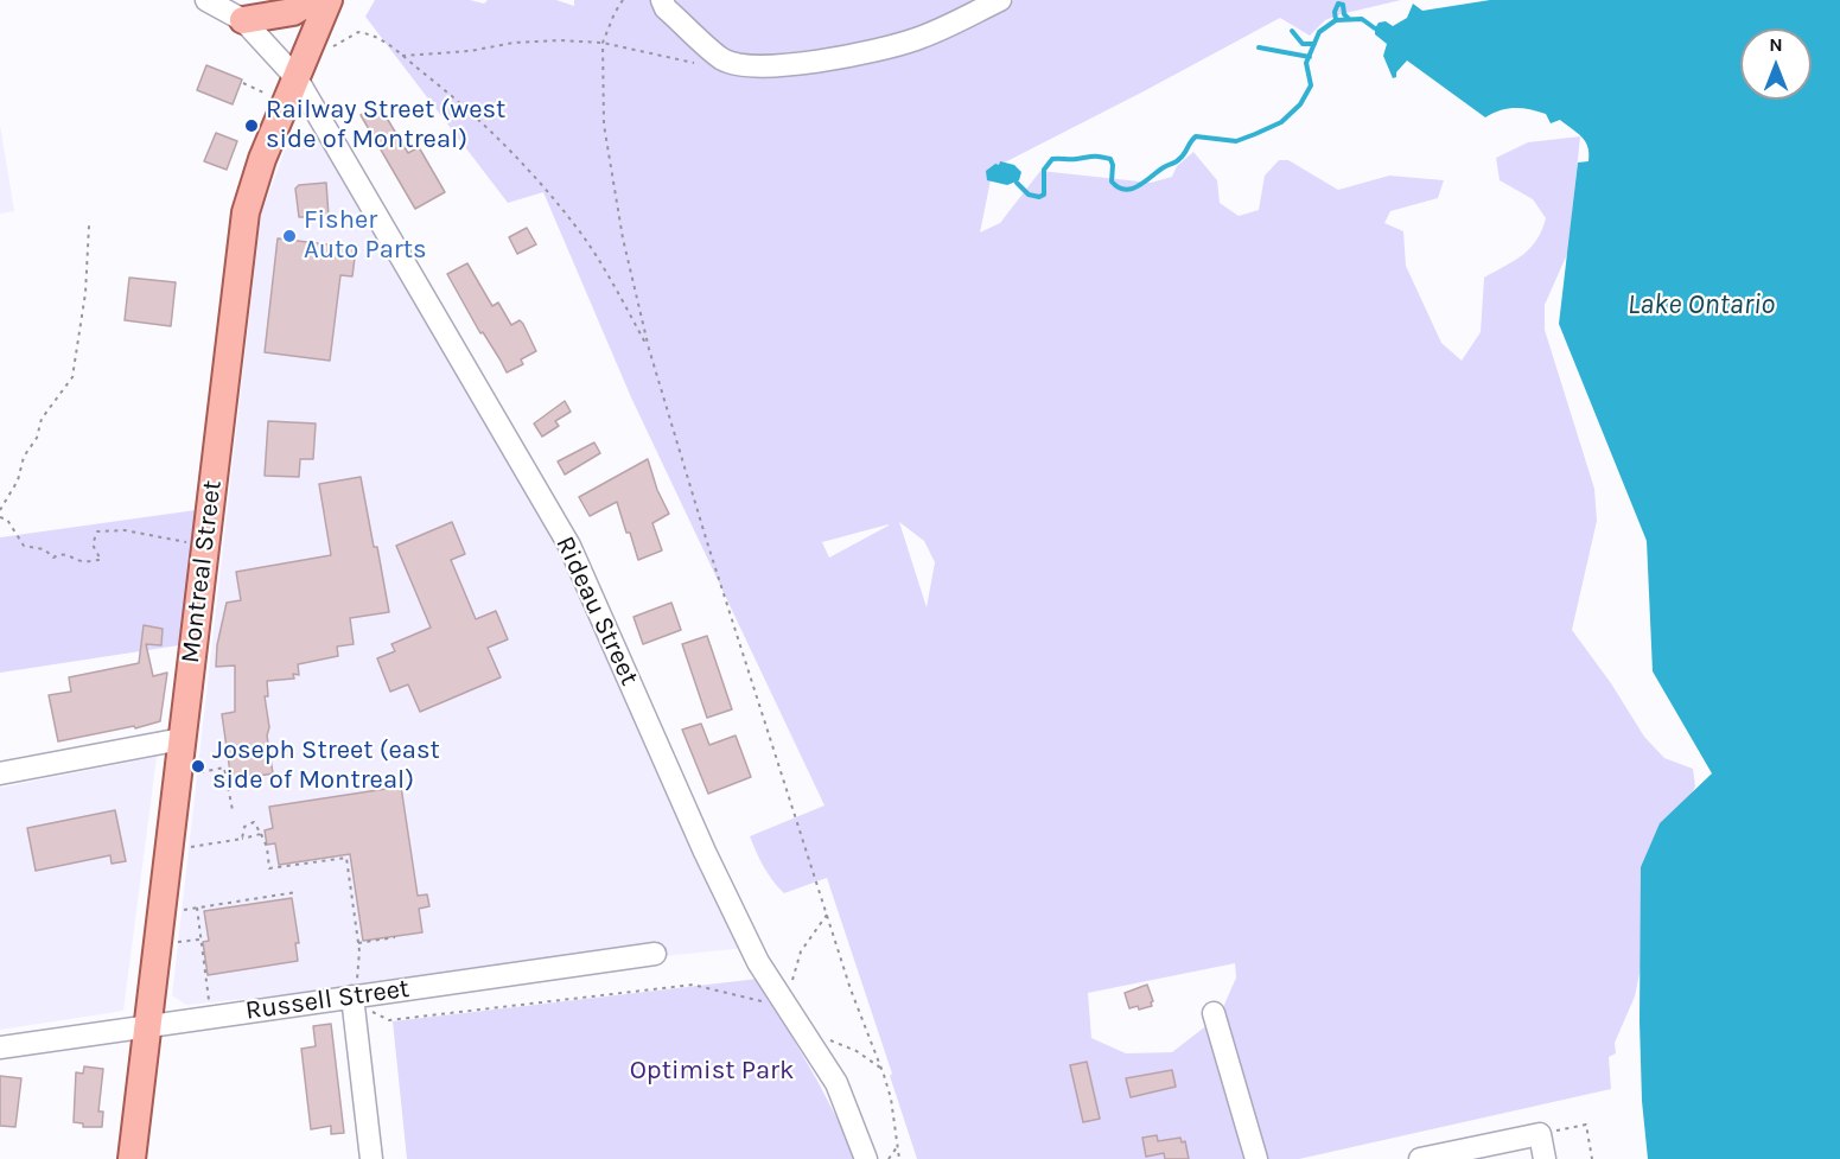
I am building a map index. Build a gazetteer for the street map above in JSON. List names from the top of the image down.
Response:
{
  "streets": {
    "main road": ["Montreal Street"],
    "street": ["Rideau Street", "Russell Street"]
  },
  "crossings": [
    ["Montreal Street", "Rideau Street"],
    ["Montreal Street", "Russell Street"]
  ],
  "water": ["Lake Ontario"],
  "parks": ["Optimist Park"],
  "places": ["Railway Street (west side of Montreal)", "Fisher Auto Parts", "Joseph Street (east side of Montreal)"],
  "north": "top"
}
